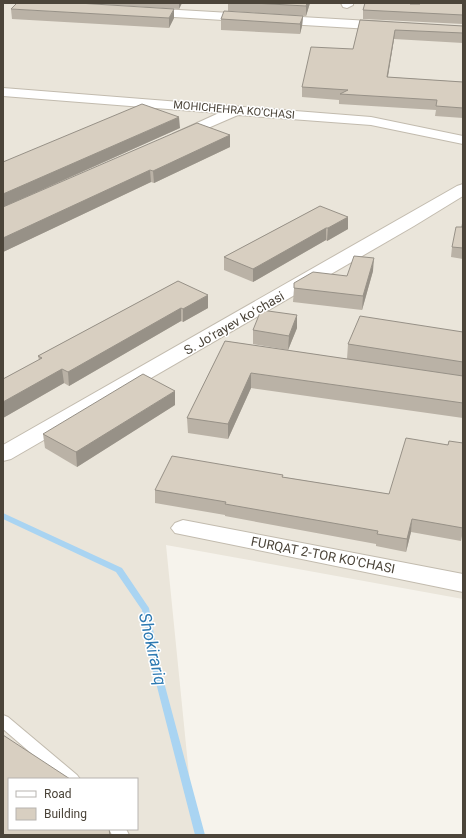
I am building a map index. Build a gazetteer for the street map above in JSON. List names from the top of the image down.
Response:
{
  "streets": {
    "street": ["MOHICHEHRA KO'CHASI", "S. Joʻrayev koʻchasi", "FURQAT 2-TOR KO'CHASI"]
  },
  "water": ["Shokirariq"],
  "legend": ["Road", "Building"]
}
